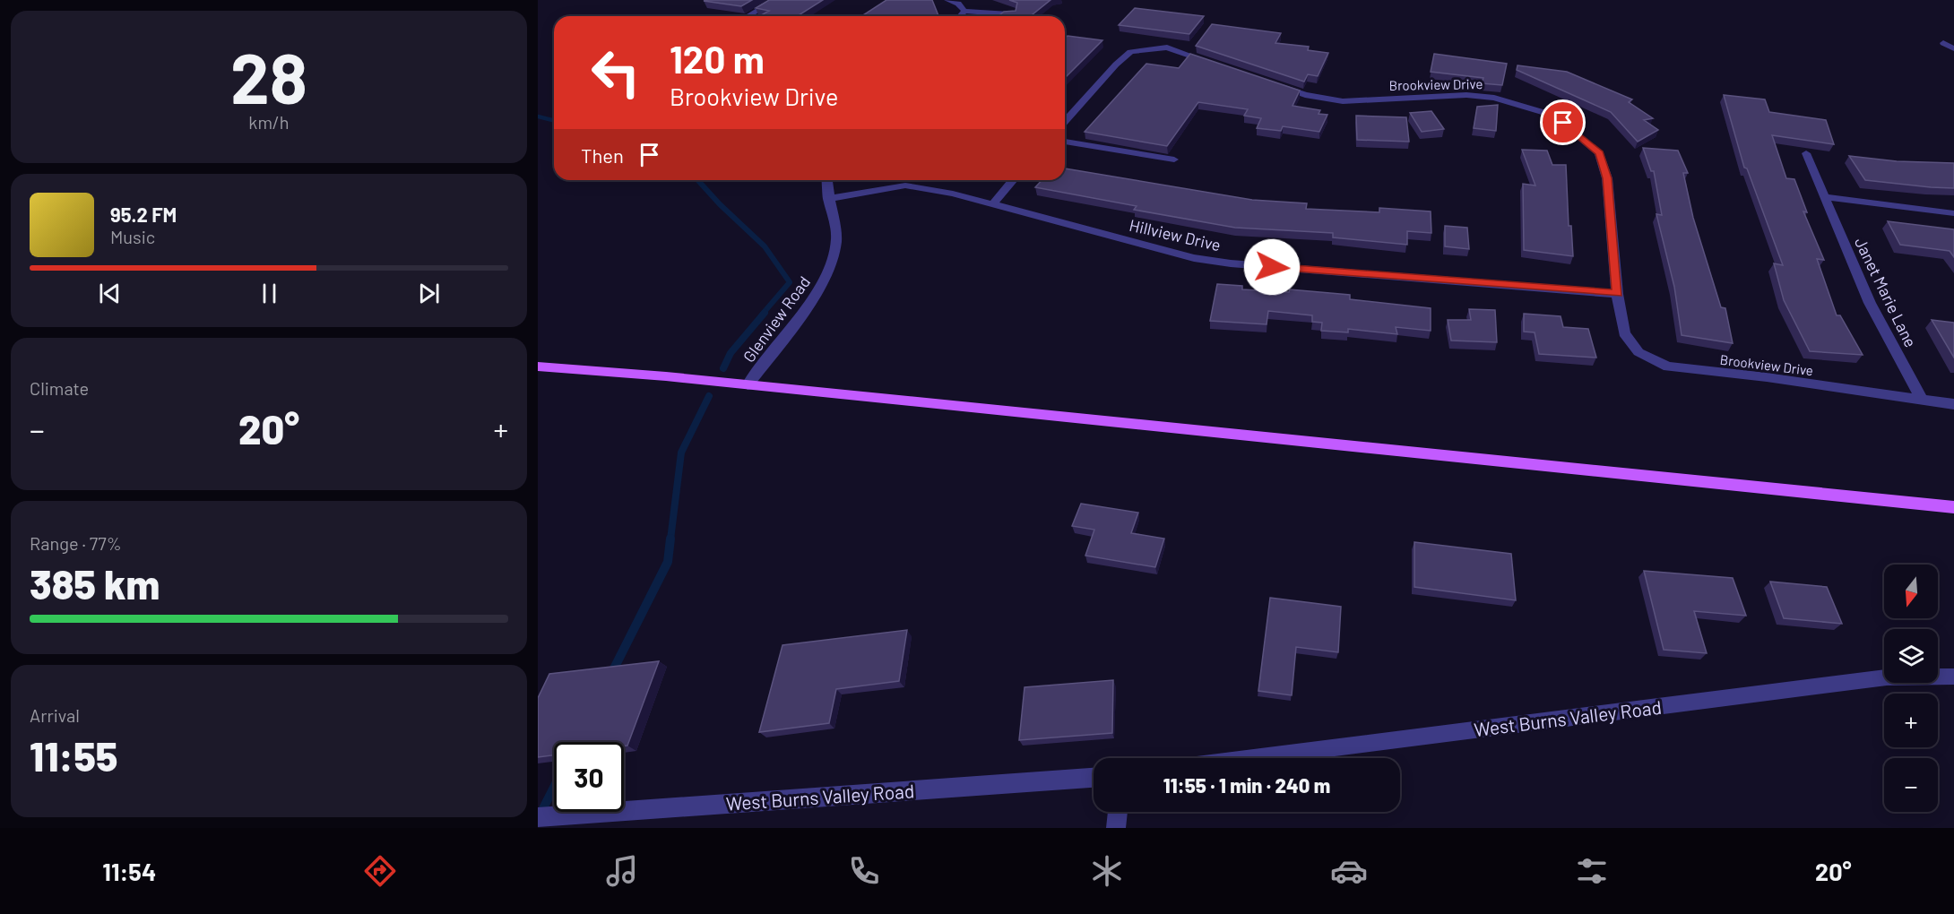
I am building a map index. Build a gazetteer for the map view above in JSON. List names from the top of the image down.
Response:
{
  "streets": {
    "street": [
      "Brookview Drive",
      "Hillview Drive",
      "Janet Marie Lane",
      "Glenview Road",
      "West Burns Valley Road"
    ]
  },
  "crossings": [
    ["Brookview Drive", "Hillview Drive"],
    ["Brookview Drive", "Janet Marie Lane"],
    ["Hillview Drive", "Glenview Road"]
  ],
  "north": "bottom",
  "page": {
    "tile": [
      ["28", "km/h"],
      "Climate",
      ["Range · 77%", "385 km"],
      ["Arrival", "11:55"]
    ],
    "turn": ["120 m", "Brookview Drive"],
    "then": "Then",
    "song": ["95.2 FM", "Music"],
    "heat": ["−", "20°", "+"],
    "map_buttons": ["+", "−"],
    "limit": "30",
    "trip": "11:55 · 1 min · 240 m",
    "tabs": ["11:54", "20°"]
  }
}
